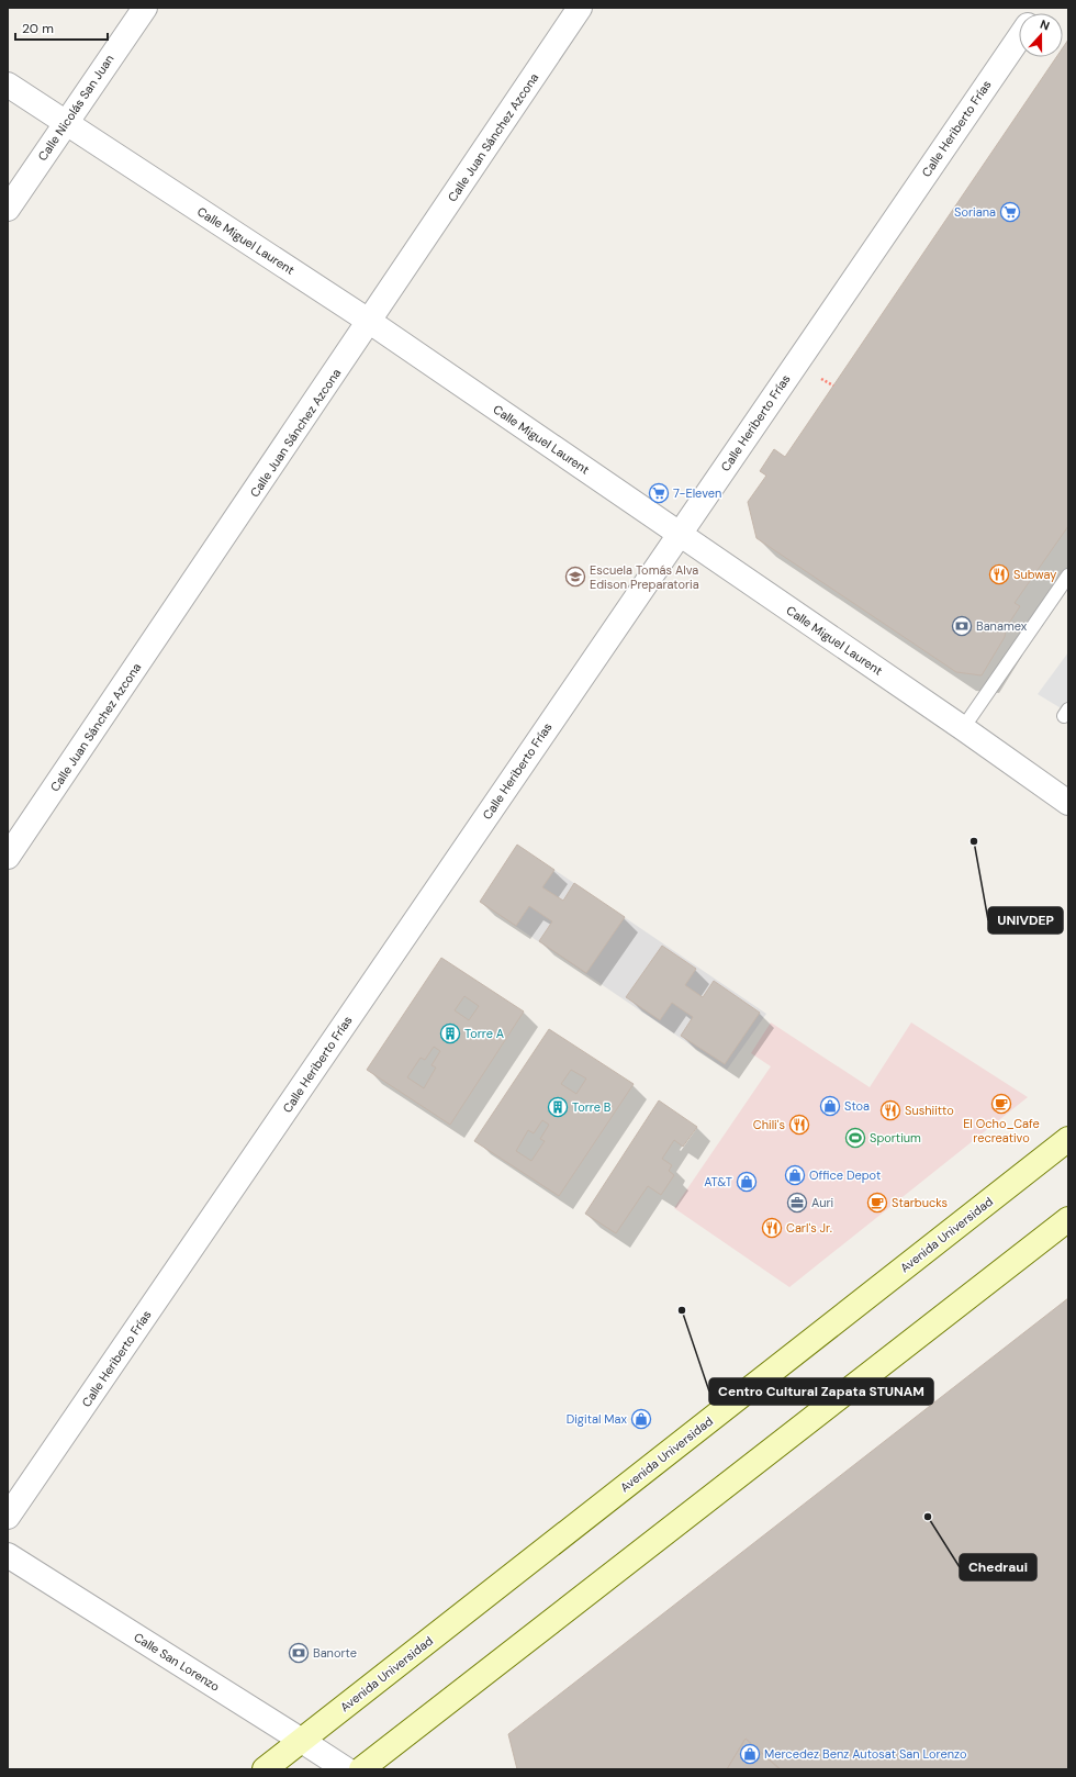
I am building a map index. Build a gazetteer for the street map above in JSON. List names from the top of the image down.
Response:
{
  "streets": {
    "main road": ["Avenida Universidad"],
    "street": [
      "Calle Nicolás San Juan",
      "Calle Heriberto Frías",
      "Calle Juan Sánchez Azcona",
      "Calle Miguel Laurent",
      "Calle San Lorenzo"
    ]
  },
  "crossings": [
    ["Calle Nicolás San Juan", "Calle Miguel Laurent"],
    ["Calle Heriberto Frías", "Calle Miguel Laurent"],
    ["Calle Juan Sánchez Azcona", "Calle Miguel Laurent"],
    ["Avenida Universidad", "Calle San Lorenzo"]
  ],
  "places": {
    "supermarket": ["Soriana", "7-Eleven"],
    "restaurant": [
      "Subway",
      "Sushiitto",
      "Chili's",
      "Carl's Jr."
    ],
    "school or university": ["Escuela Tomás Alva Edison Preparatoria"],
    "bank": ["Banamex", "Banorte"],
    "other": ["UNIVDEP", "Centro Cultural Zapata STUNAM", "Chedraui"],
    "building": ["Torre A", "Torre B"],
    "cafe": ["El Ocho_Cafe recreativo", "Starbucks"],
    "shop": [
      "Stoa",
      "Office Depot",
      "AT&T",
      "Digital Max",
      "Mercedez Benz Autosat San Lorenzo"
    ],
    "sports": ["Sportium"],
    "office": ["Auri"]
  },
  "scale_bar": "20 m",
  "north": "top"
}
